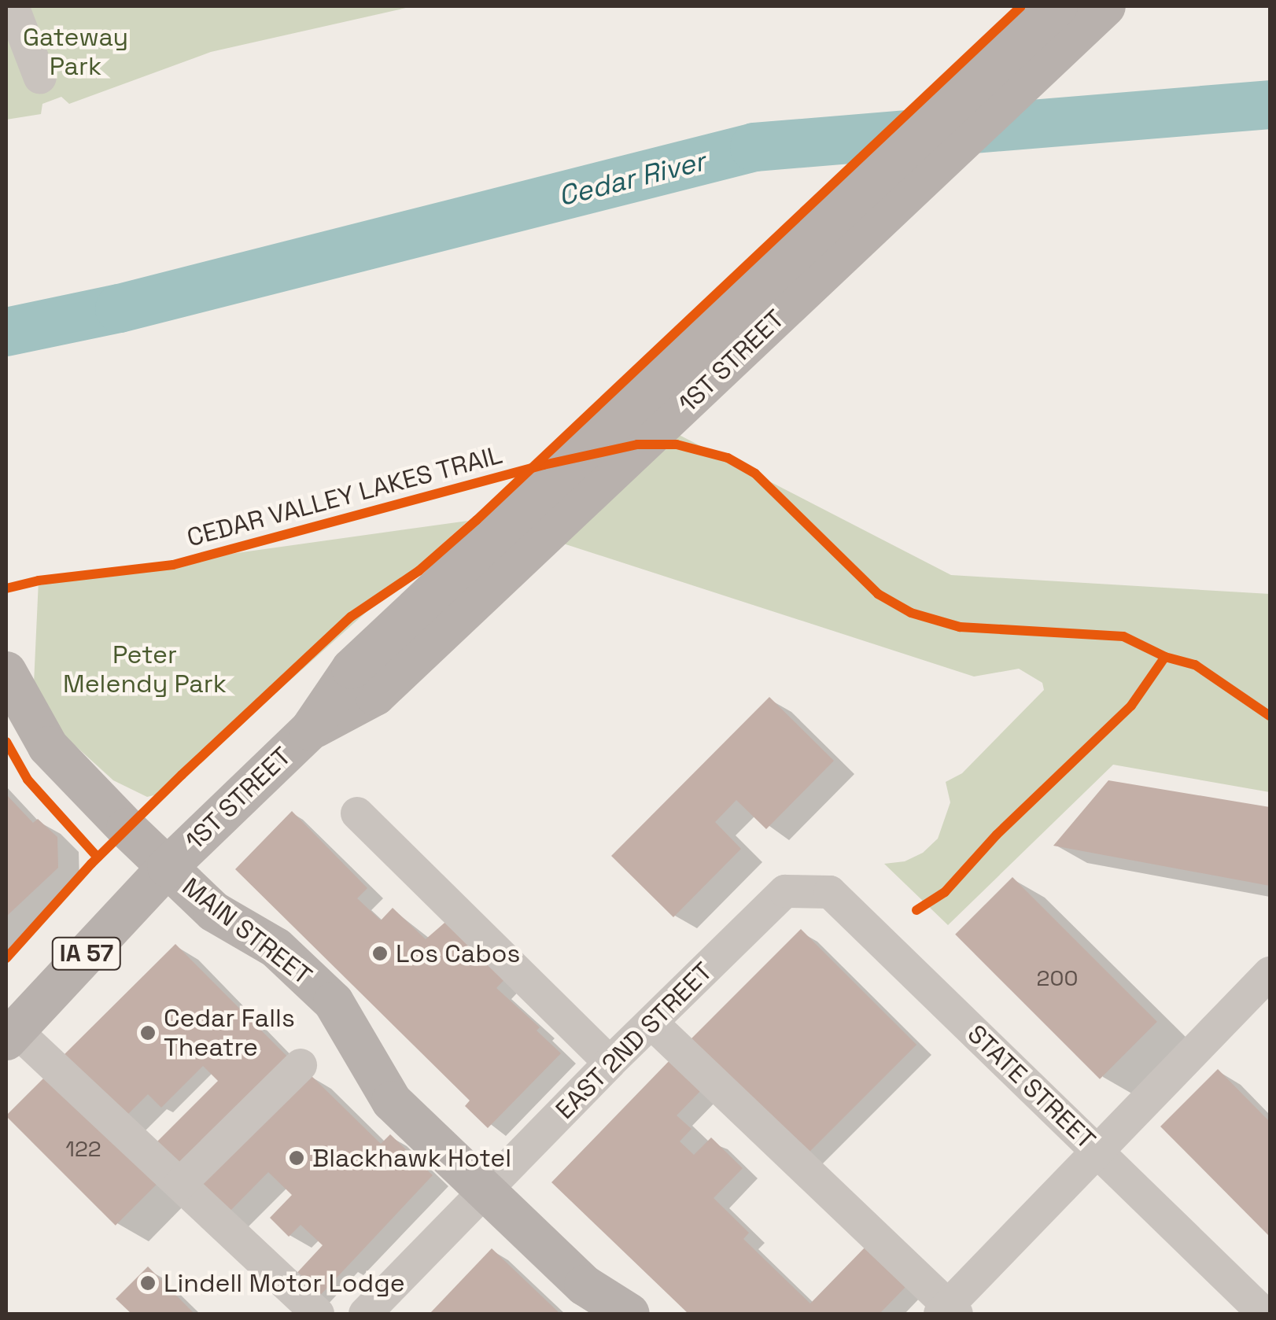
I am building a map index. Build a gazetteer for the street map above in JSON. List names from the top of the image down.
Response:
{
  "streets": {
    "main road": ["1ST STREET", "MAIN STREET", "IA 57"],
    "street": ["EAST 2ND STREET", "STATE STREET"],
    "cycle path": ["CEDAR VALLEY LAKES TRAIL"]
  },
  "crossings": [
    ["1ST STREET", "MAIN STREET"],
    ["1ST STREET", "IA 57"],
    ["MAIN STREET", "IA 57"],
    ["MAIN STREET", "EAST 2ND STREET"],
    ["EAST 2ND STREET", "STATE STREET"]
  ],
  "water": ["Cedar River"],
  "parks": ["Gateway Park", "Peter Melendy Park"],
  "places": [
    "Los Cabos",
    "Cedar Falls Theatre",
    "Blackhawk Hotel",
    "Lindell Motor Lodge"
  ],
  "house_numbers": ["200", "122"]
}
